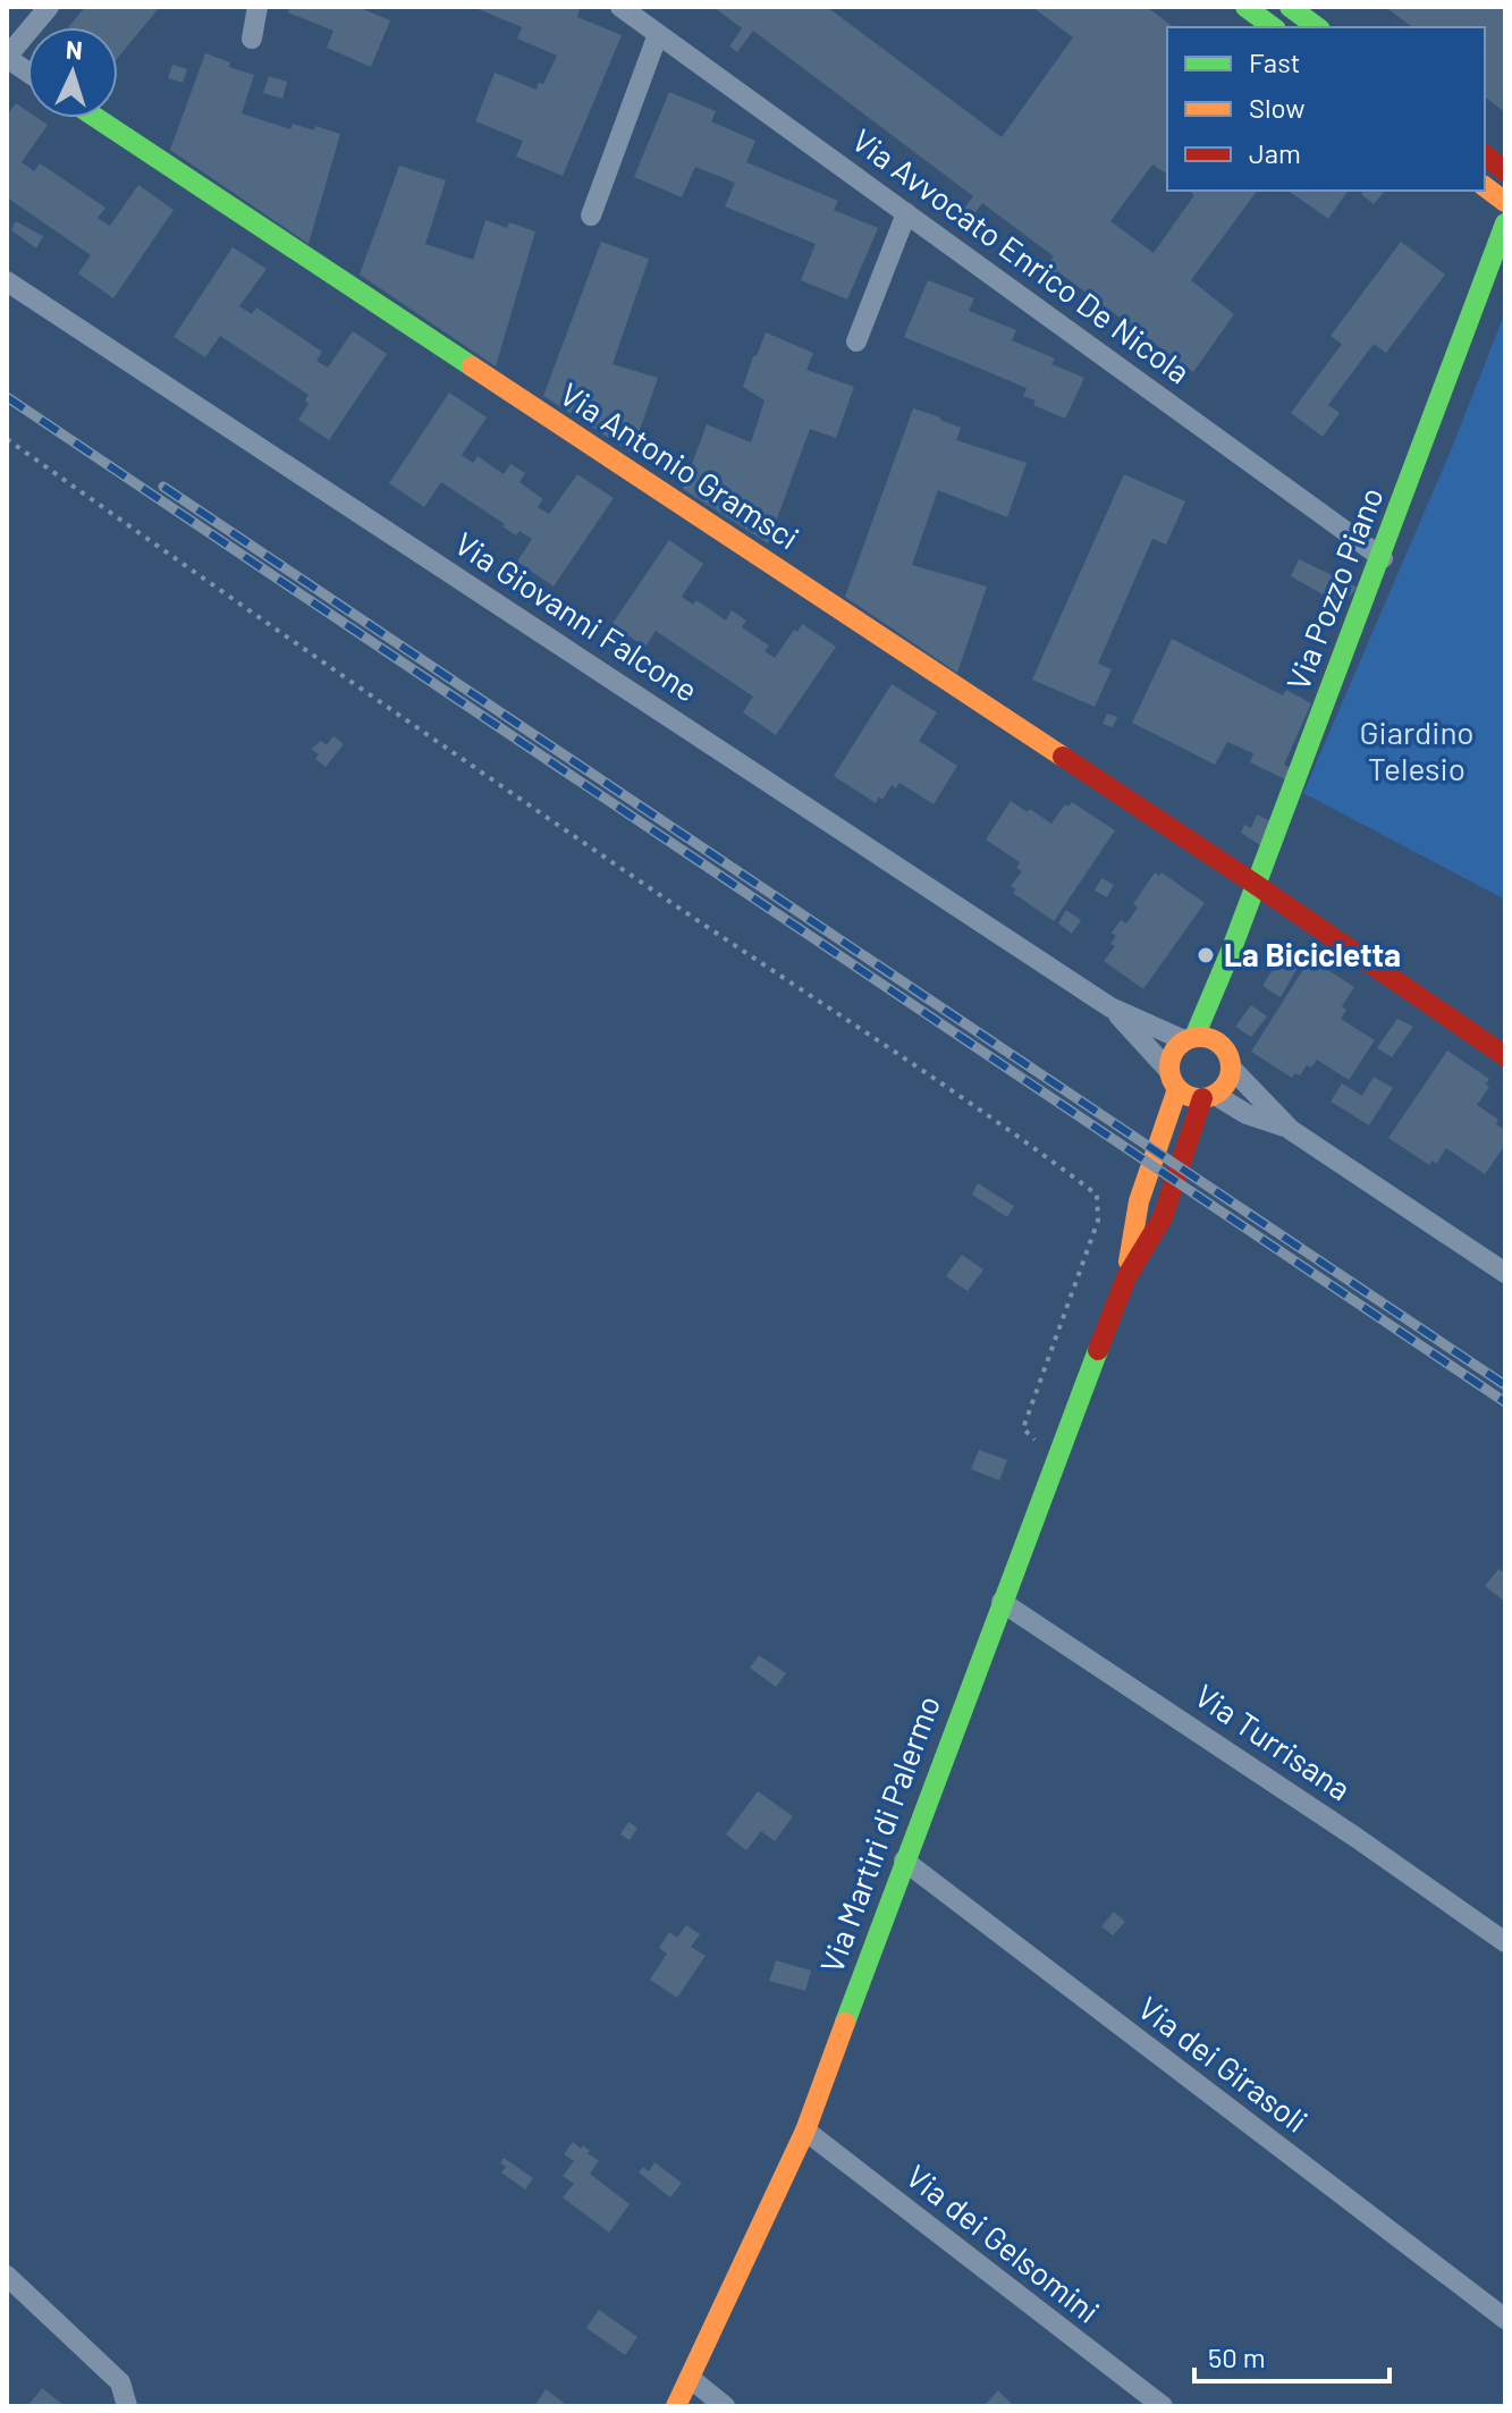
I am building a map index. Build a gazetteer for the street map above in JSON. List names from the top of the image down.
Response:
{
  "streets": {
    "street": [
      "Via Avvocato Enrico De Nicola",
      "Via Antonio Gramsci",
      "Via Pozzo Piano",
      "Via Giovanni Falcone",
      "Via Turrisana",
      "Via Martiri di Palermo",
      "Via dei Girasoli",
      "Via dei Gelsomini"
    ]
  },
  "crossings": [
    ["Via Avvocato Enrico De Nicola", "Via Pozzo Piano"],
    ["Via Antonio Gramsci", "Via Pozzo Piano"],
    ["Via Pozzo Piano", "Via Giovanni Falcone"],
    ["Via Pozzo Piano", "Via Martiri di Palermo"],
    ["Via Turrisana", "Via Martiri di Palermo"],
    ["Via Martiri di Palermo", "Via dei Girasoli"],
    ["Via Martiri di Palermo", "Via dei Gelsomini"]
  ],
  "parks": ["Giardino Telesio"],
  "places": ["La Bicicletta"],
  "legend": ["Fast", "Slow", "Jam"],
  "scale_bar": "50 m",
  "north": "top"
}
